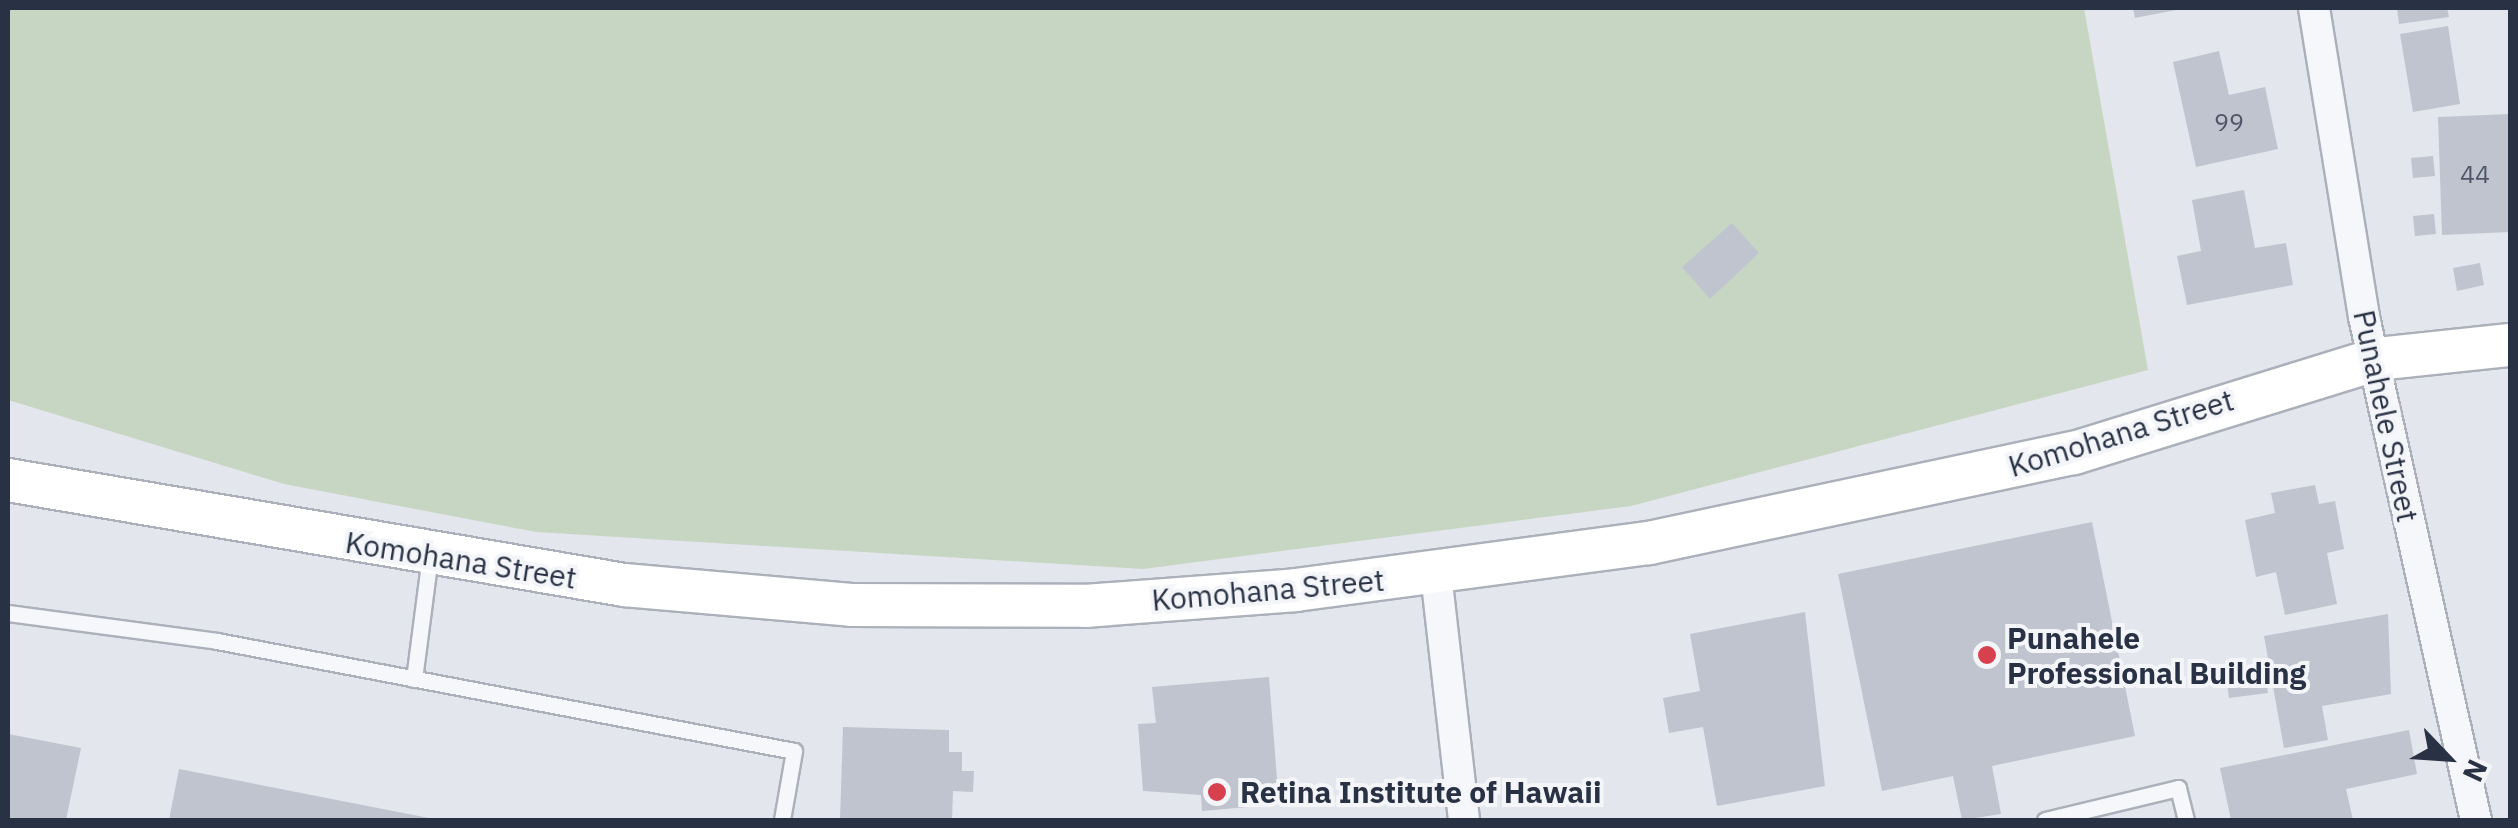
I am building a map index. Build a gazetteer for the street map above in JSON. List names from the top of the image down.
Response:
{
  "streets": {
    "main road": ["Komohana Street"],
    "street": ["Punahele Street"]
  },
  "crossings": [
    ["Punahele Street", "Komohana Street"]
  ],
  "places": ["Punahele Professional Building", "Retina Institute of Hawaii"],
  "house_numbers": ["99", "44"],
  "north": "bottom right"
}
